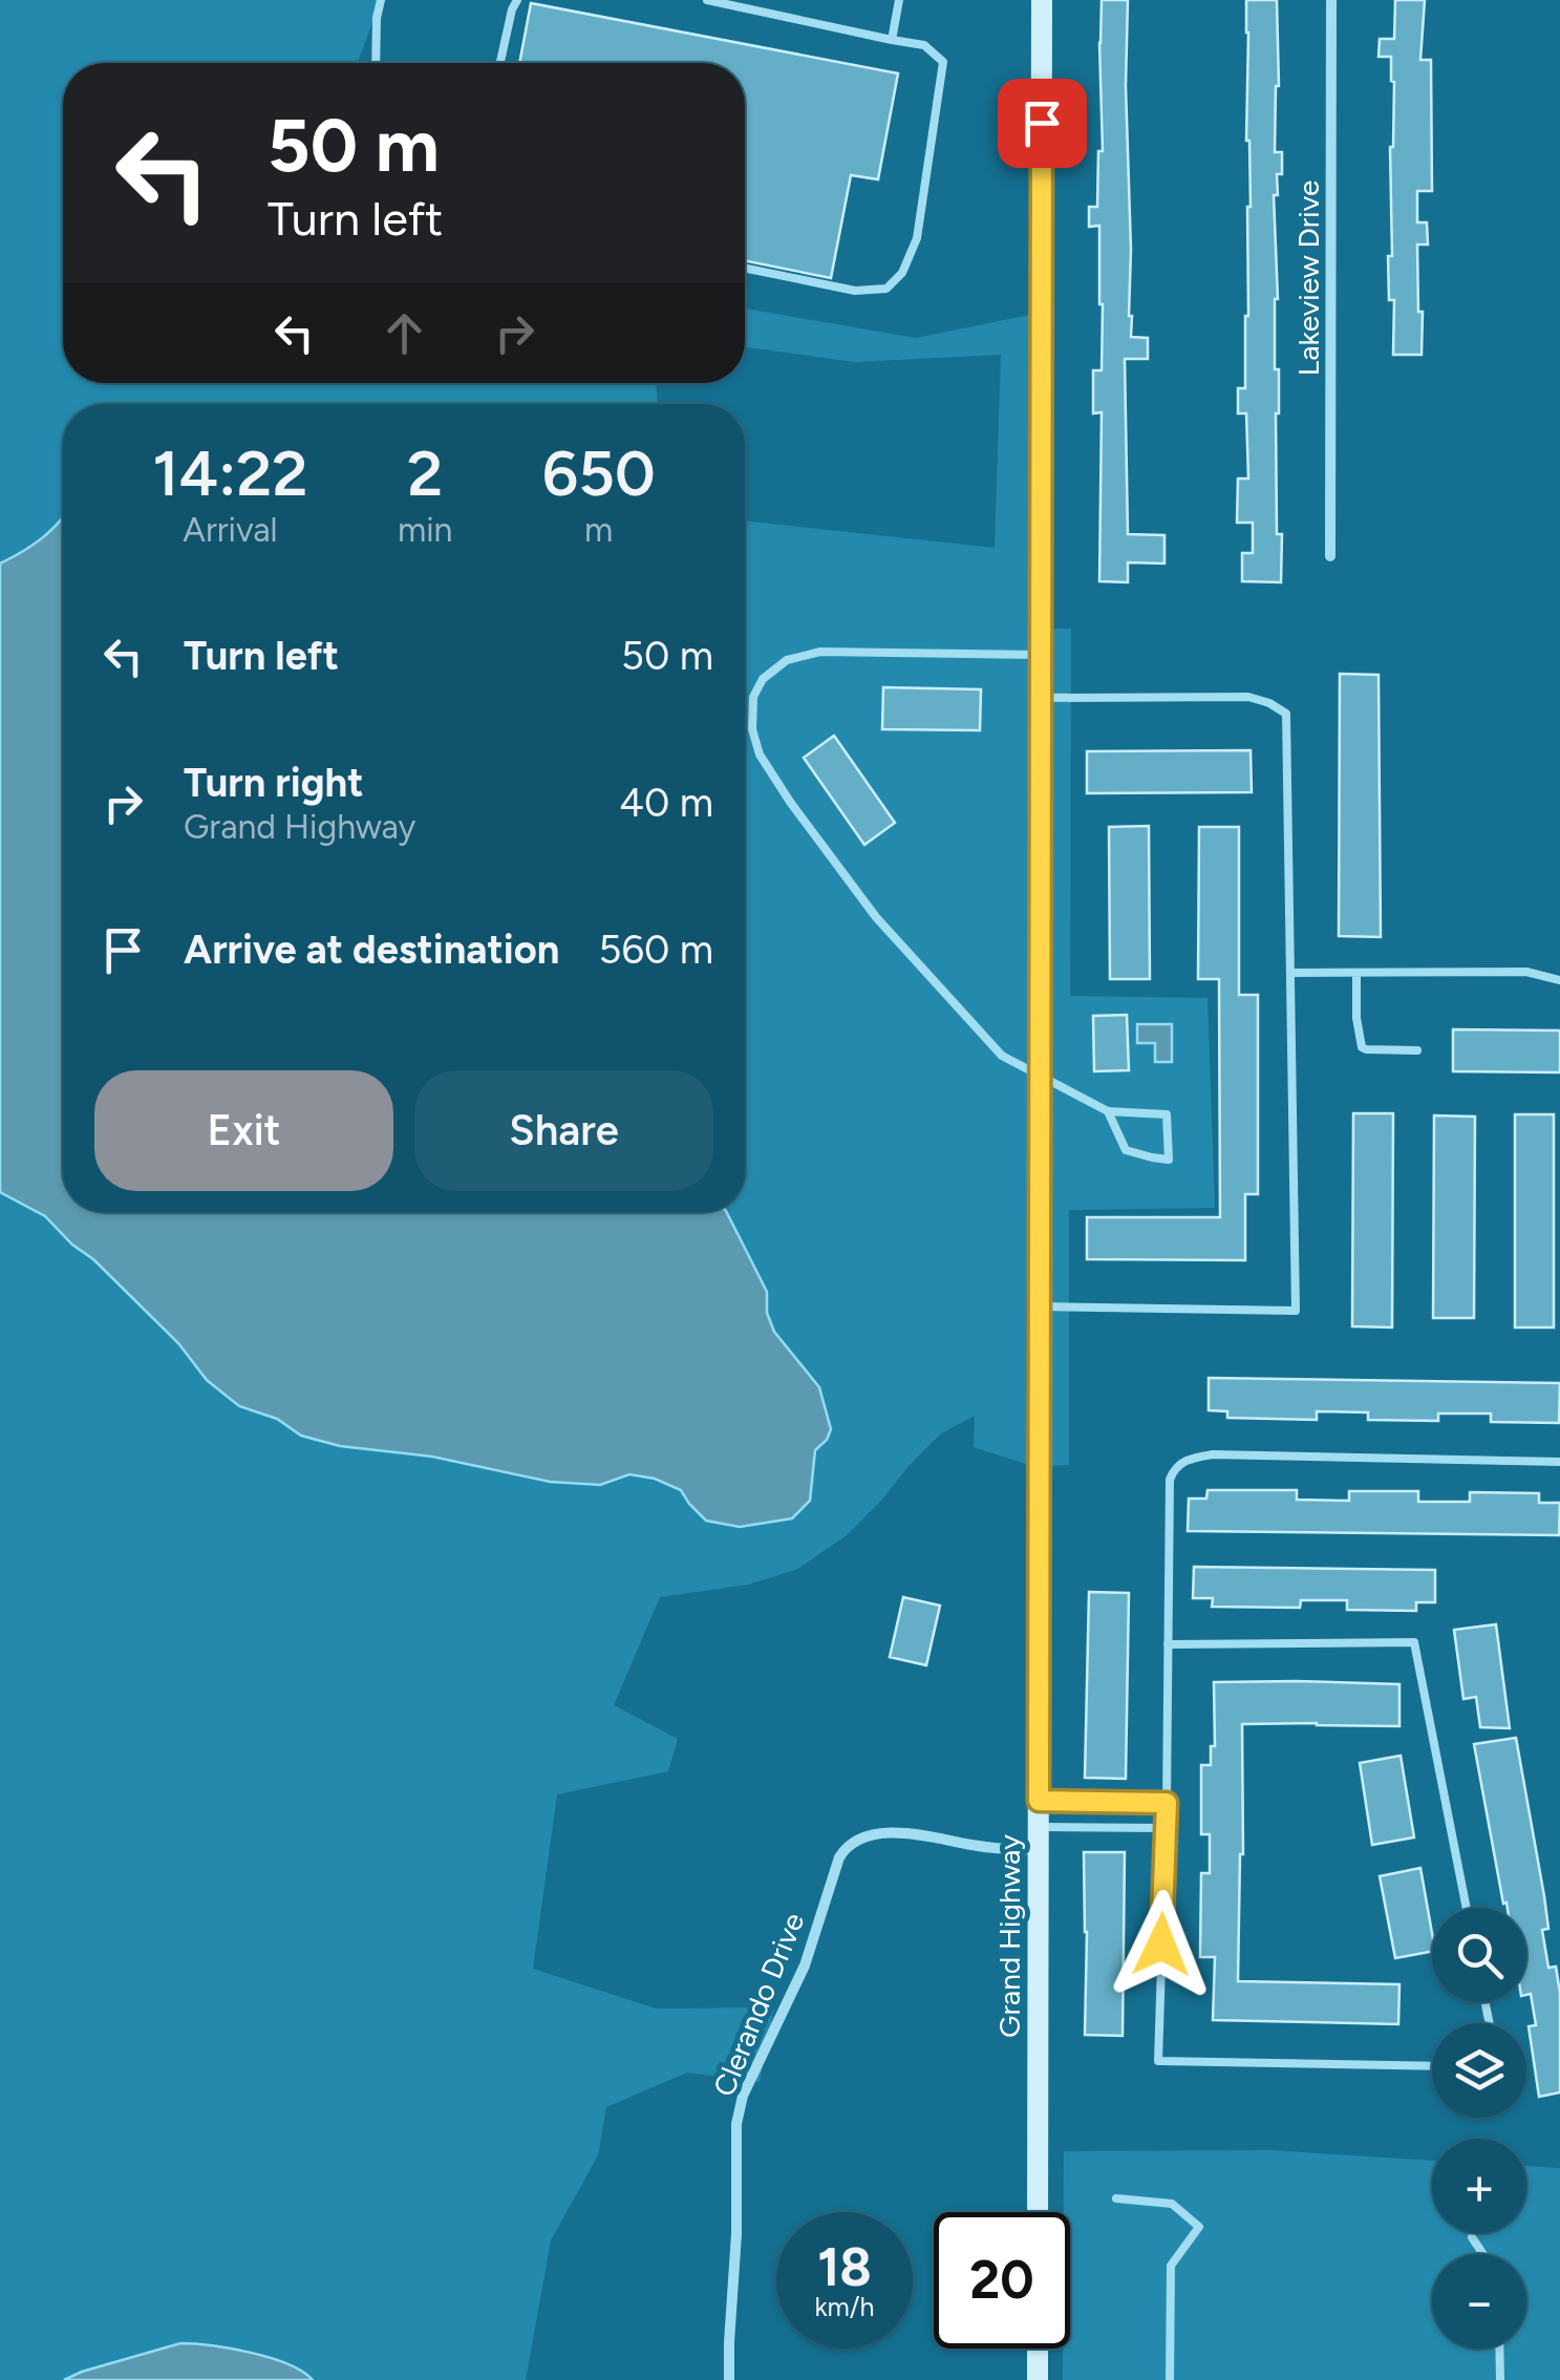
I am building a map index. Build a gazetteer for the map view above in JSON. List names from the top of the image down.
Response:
{
  "streets": {
    "street": ["Lakeview Drive", "Grand Highway", "Clerando Drive"]
  },
  "crossings": [
    ["Grand Highway", "Clerando Drive"]
  ],
  "page": {
    "turn": ["50 m", "Turn left"],
    "eta": [
      "14:22",
      "Arrival",
      "2",
      "min",
      "650",
      "m"
    ],
    "list": [
      {
        "name": "Turn left",
        "value": "50 m"
      },
      {
        "name": "Turn right",
        "note": "Grand Highway",
        "value": "40 m"
      },
      {
        "name": "Arrive at destination",
        "value": "560 m"
      }
    ],
    "buttons": ["Exit", "Share"],
    "map_buttons": ["+", "−"],
    "speed": "18 km/h",
    "limit": "20"
  }
}
